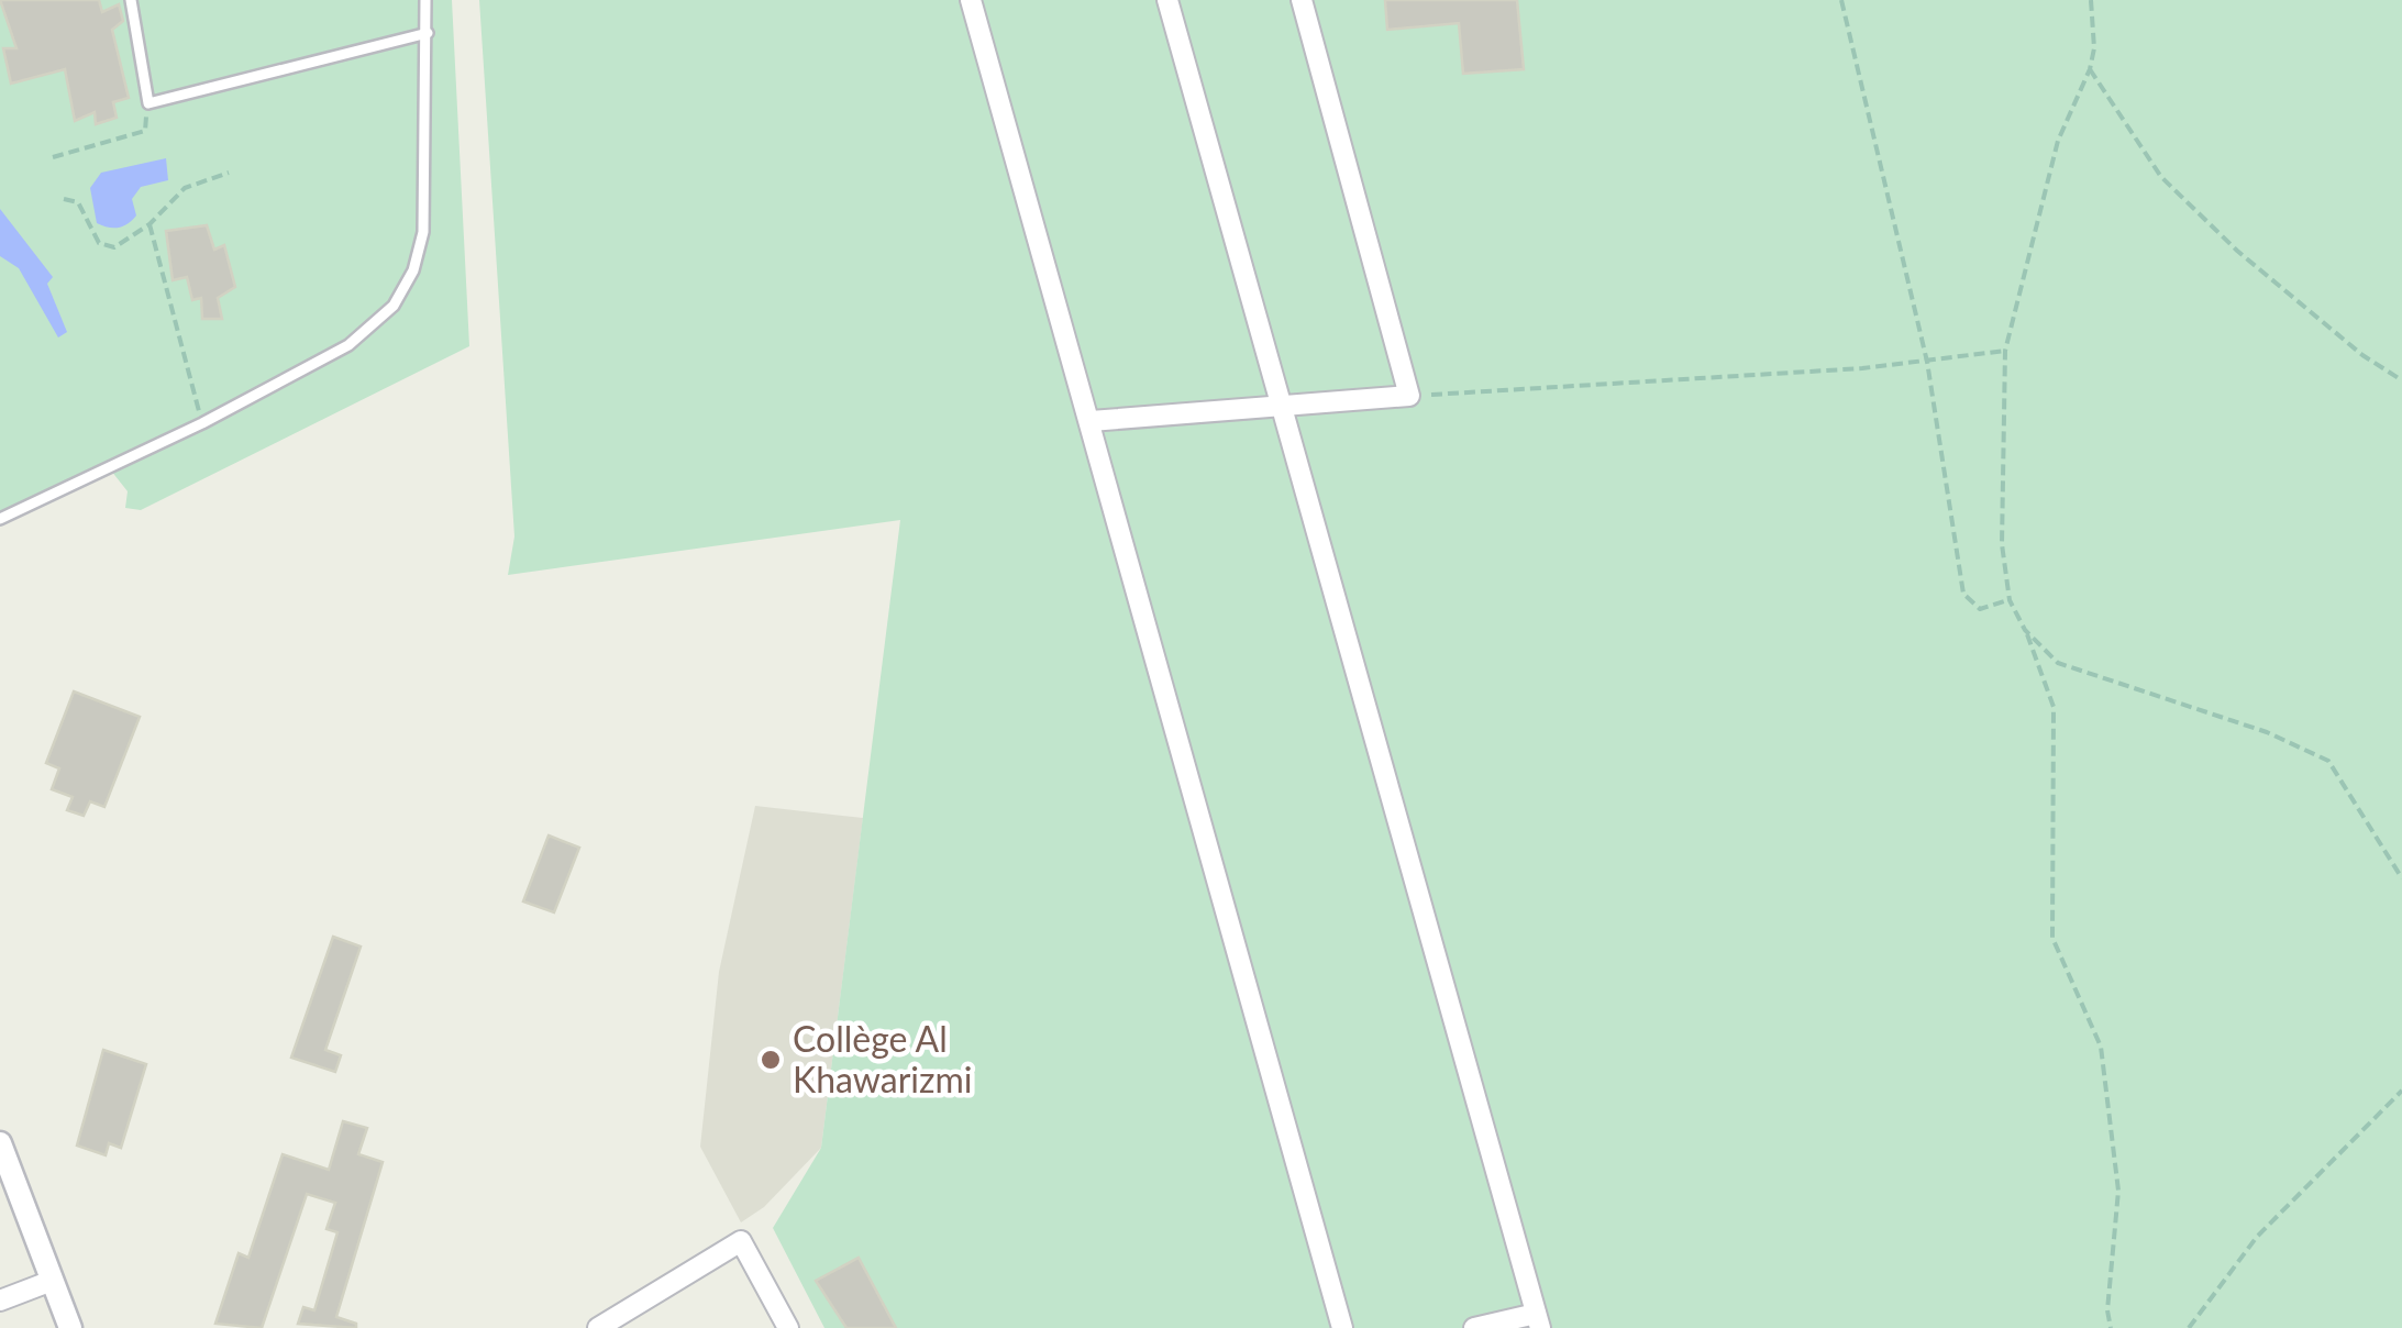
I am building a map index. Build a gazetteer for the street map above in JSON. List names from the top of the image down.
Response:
{
  "places": ["Collège Al Khawarizmi"]
}
